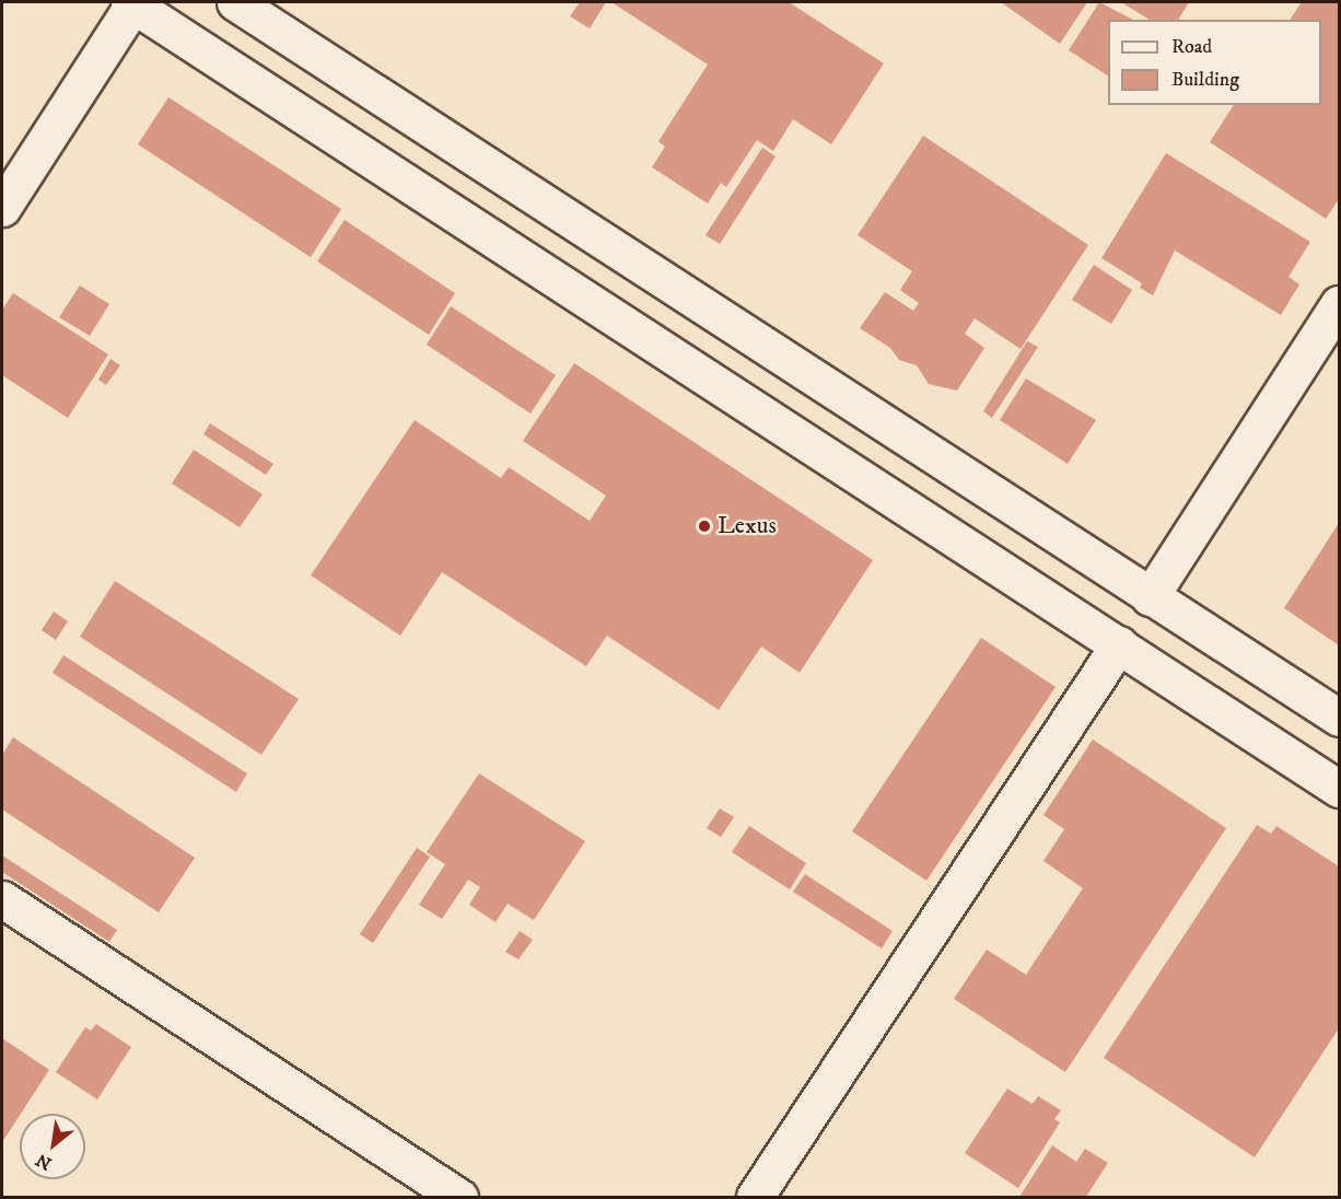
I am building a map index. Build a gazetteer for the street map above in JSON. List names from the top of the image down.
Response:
{
  "places": ["Lexus"],
  "legend": ["Road", "Building"],
  "north": "bottom left"
}
